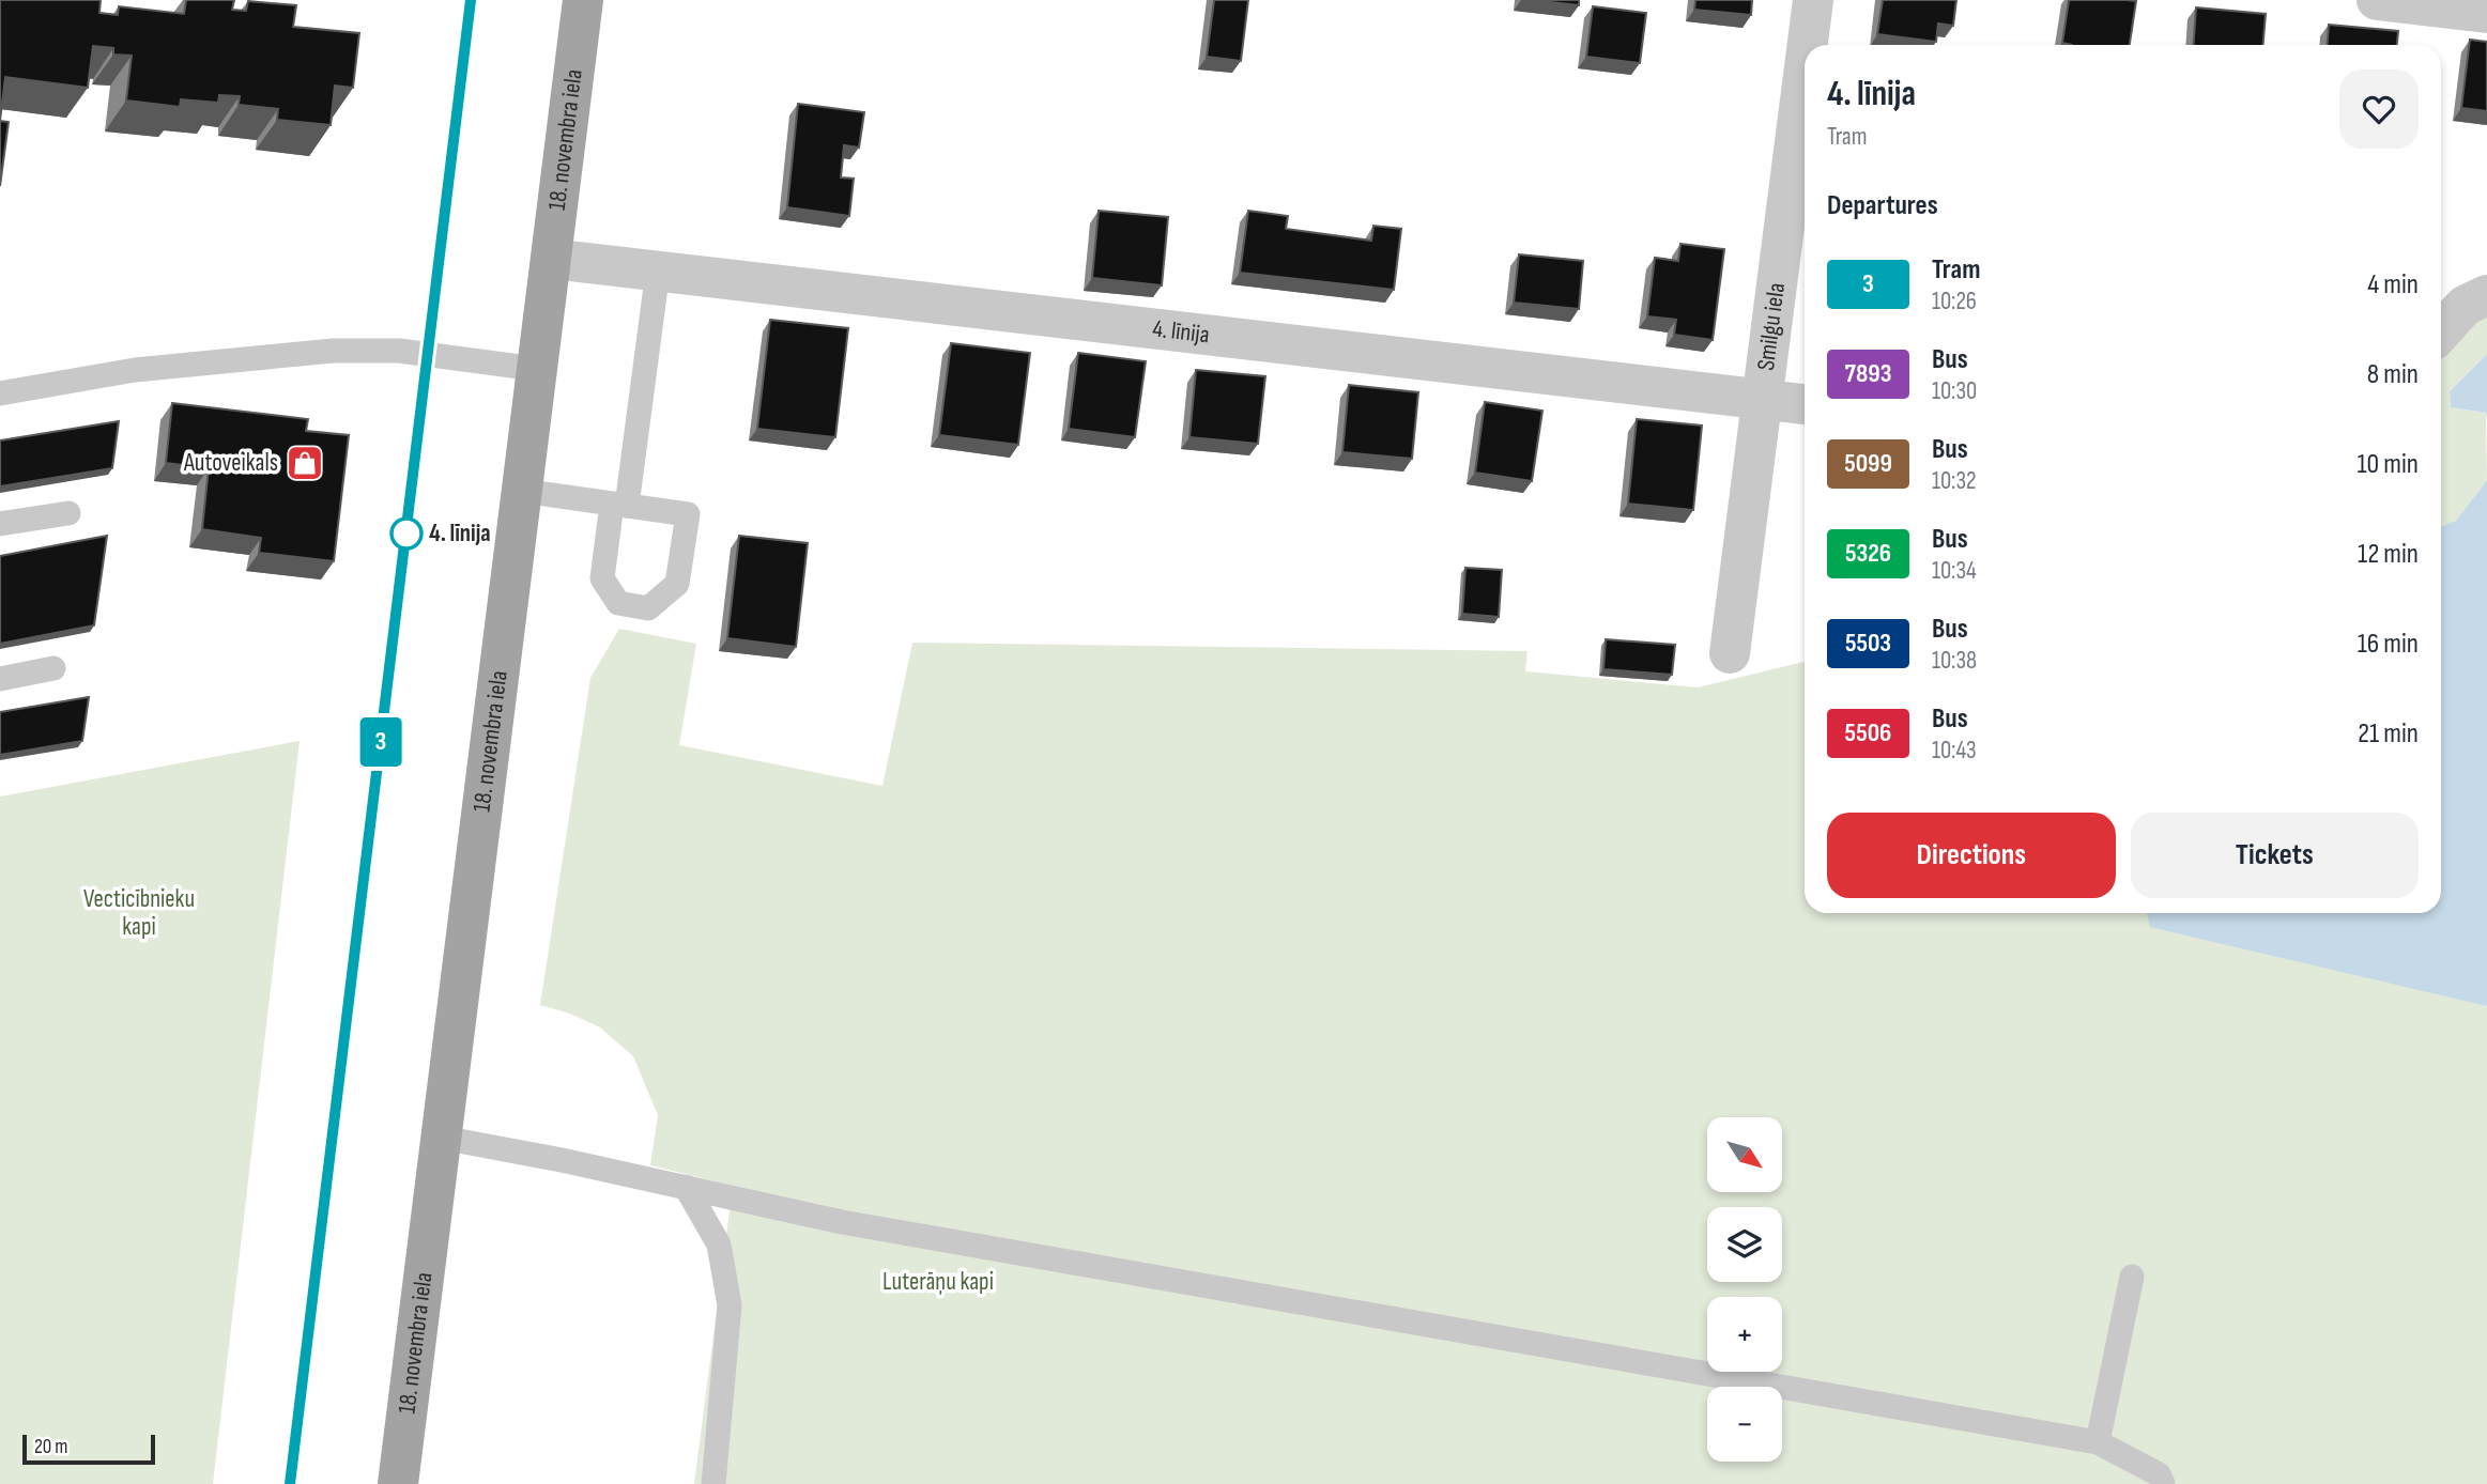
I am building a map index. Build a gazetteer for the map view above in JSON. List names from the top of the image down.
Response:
{
  "streets": {
    "main road": ["18. novembra iela"],
    "street": ["Smilgu iela", "4. līnija"]
  },
  "crossings": [
    ["18. novembra iela", "4. līnija"],
    ["Smilgu iela", "4. līnija"]
  ],
  "parks": ["Vecticībnieku kapi", "Luterāņu kapi"],
  "places": {
    "shop": ["Autoveikals"],
    "other": ["4. līnija"]
  },
  "lines": ["tram line 3"],
  "scale_bar": "20 m",
  "north": "bottom right",
  "page": {
    "on_map": "3",
    "heading": [
      ["4. līnija", "Tram"],
      "Departures"
    ],
    "list": [
      {
        "mark": "3",
        "name": "Tram",
        "note": "10:26",
        "value": "4 min"
      },
      {
        "mark": "7893",
        "name": "Bus",
        "note": "10:30",
        "value": "8 min"
      },
      {
        "mark": "5099",
        "name": "Bus",
        "note": "10:32",
        "value": "10 min"
      },
      {
        "mark": "5326",
        "name": "Bus",
        "note": "10:34",
        "value": "12 min"
      },
      {
        "mark": "5503",
        "name": "Bus",
        "note": "10:38",
        "value": "16 min"
      },
      {
        "mark": "5506",
        "name": "Bus",
        "note": "10:43",
        "value": "21 min"
      }
    ],
    "buttons": ["Directions", "Tickets"],
    "map_buttons": ["+", "−"],
    "scale": "20 m"
  }
}
